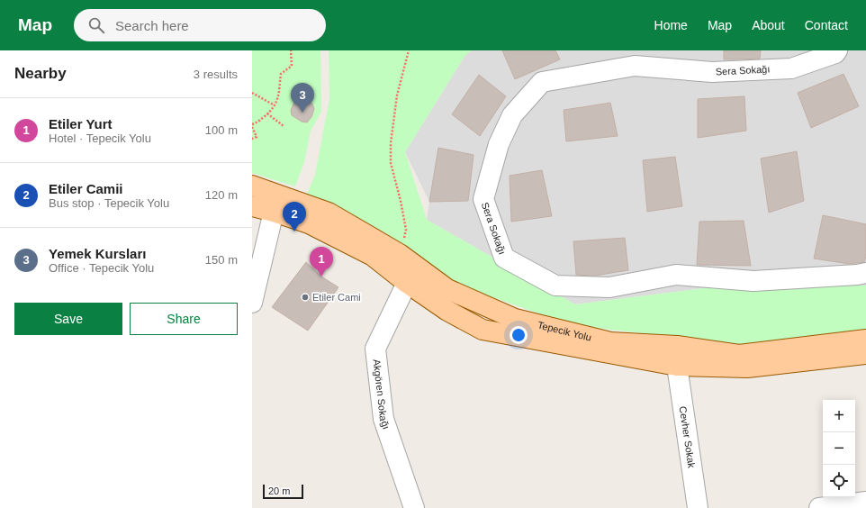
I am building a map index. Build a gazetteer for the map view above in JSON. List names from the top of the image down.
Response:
{
  "streets": {
    "main road": ["Tepecik Yolu"],
    "street": ["Sera Sokağı", "Akgören Sokağı", "Cevher Sokak"]
  },
  "crossings": [
    ["Tepecik Yolu", "Akgören Sokağı"],
    ["Tepecik Yolu", "Cevher Sokak"]
  ],
  "places": ["Etiler Cami"],
  "scale_bar": "20 m",
  "page": {
    "header": "Map",
    "search": "Search here",
    "nav": [
      "Home",
      "Map",
      "About",
      "Contact"
    ],
    "heading": ["Nearby", "3 results"],
    "pins": ["3", "2", "1"],
    "list": [
      {
        "mark": "1",
        "name": "Etiler Yurt",
        "note": "Hotel · Tepecik Yolu",
        "value": "100 m"
      },
      {
        "mark": "2",
        "name": "Etiler Camii",
        "note": "Bus stop · Tepecik Yolu",
        "value": "120 m"
      },
      {
        "mark": "3",
        "name": "Yemek Kursları",
        "note": "Office · Tepecik Yolu",
        "value": "150 m"
      }
    ],
    "buttons": ["Save", "Share"],
    "map_buttons": ["+", "−"],
    "scale": "20 m"
  }
}
